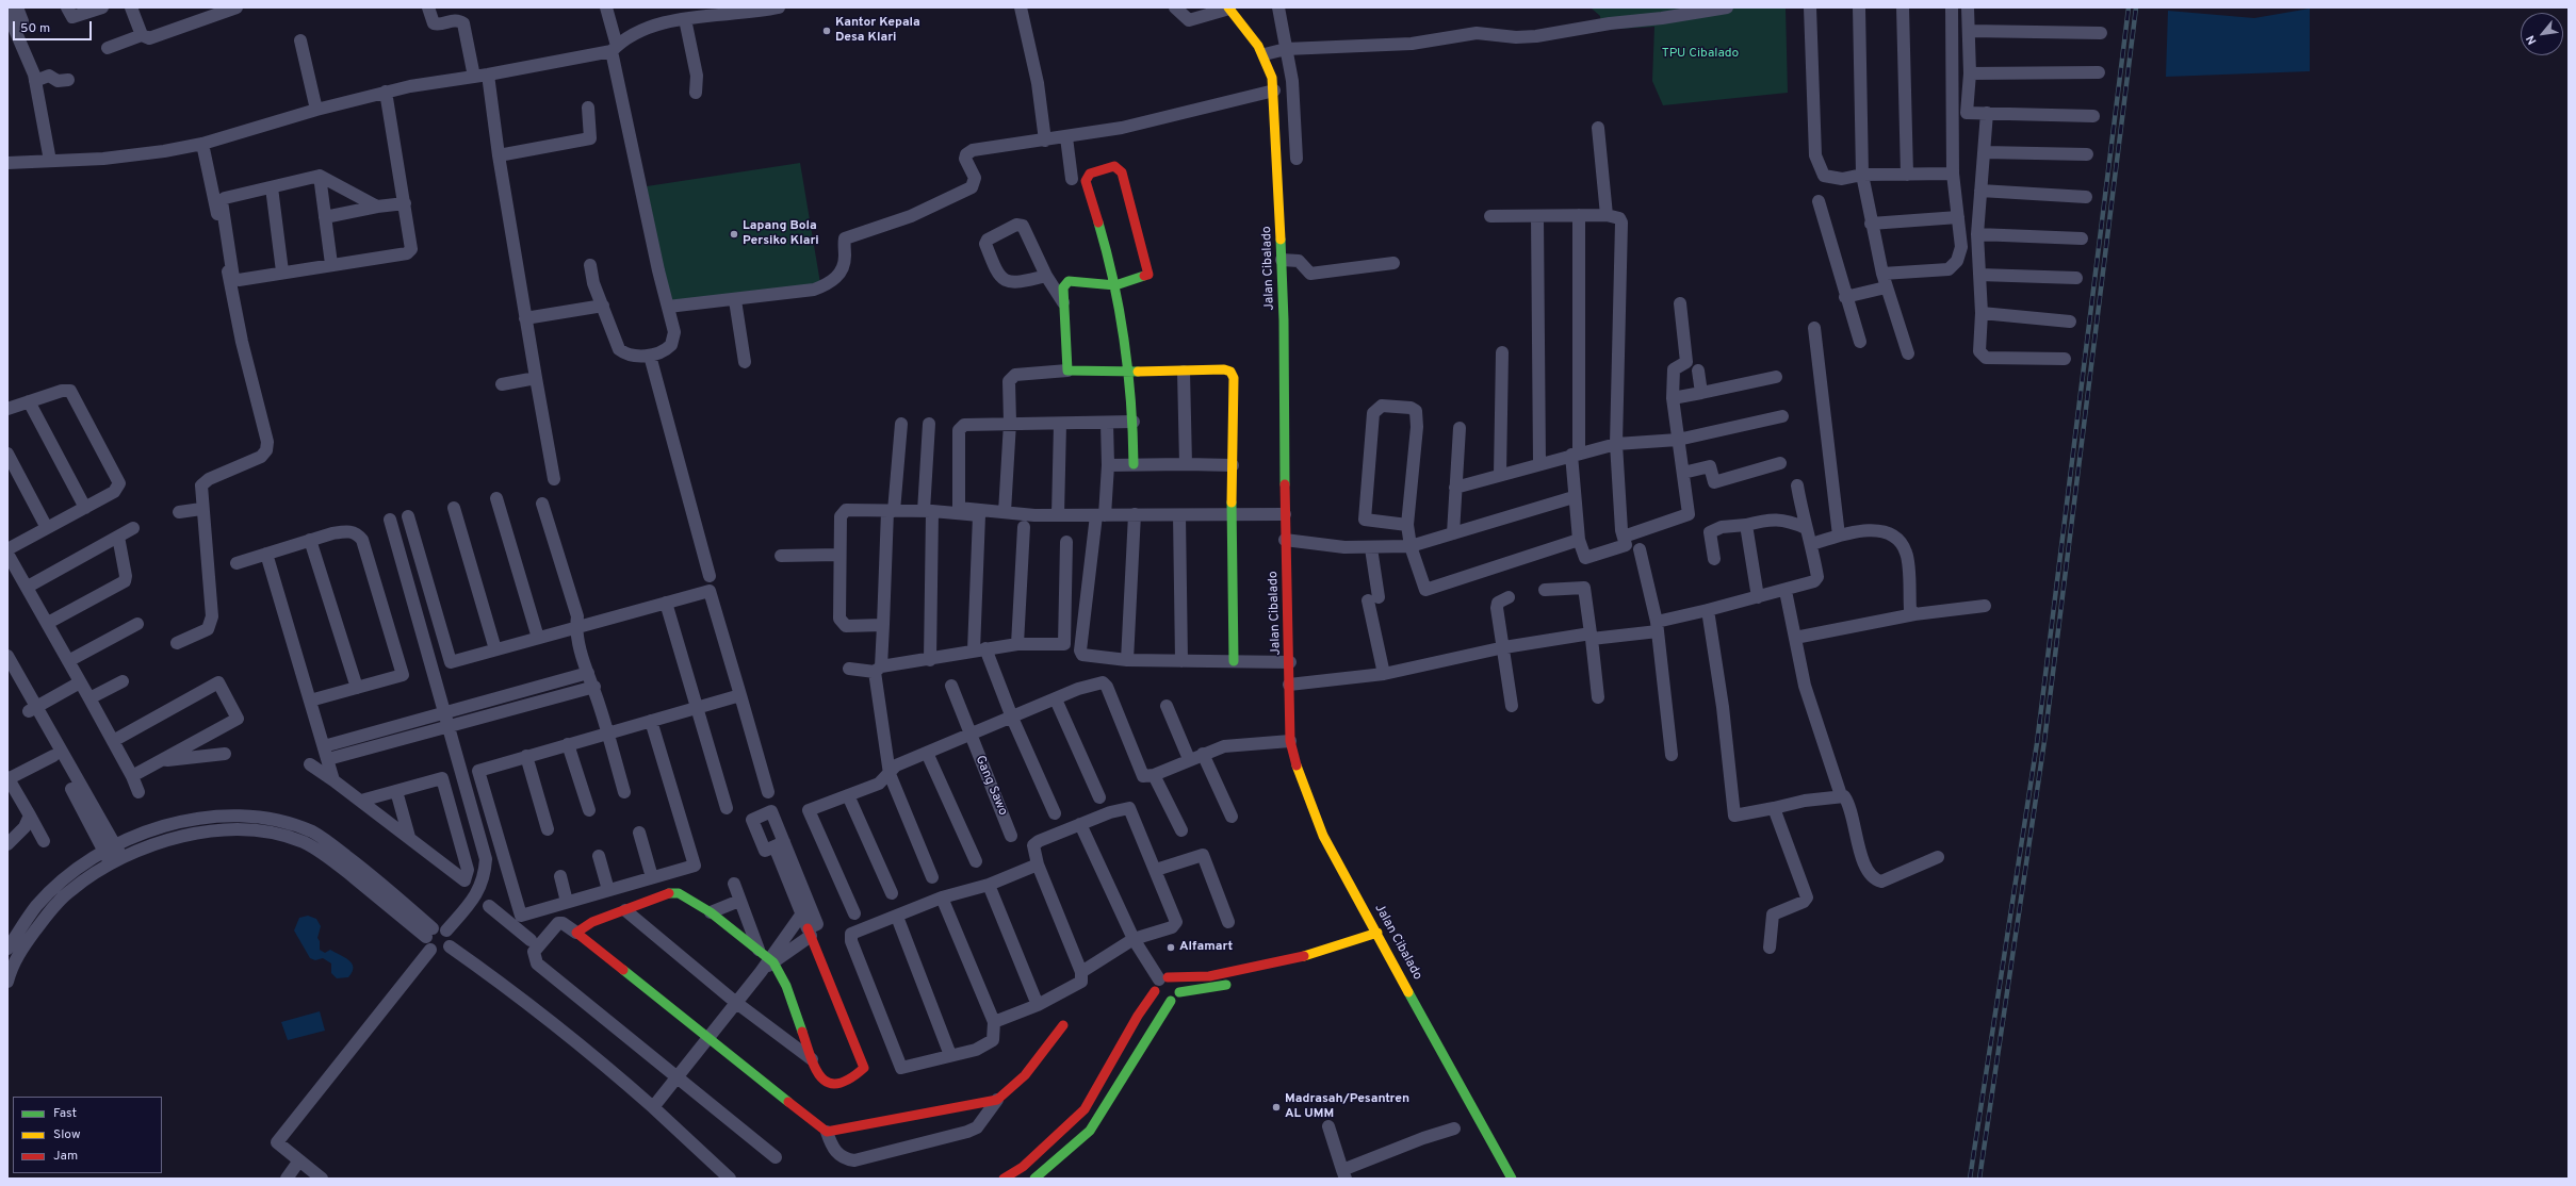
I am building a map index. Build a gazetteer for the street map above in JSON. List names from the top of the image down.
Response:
{
  "streets": {
    "street": ["Jalan Cibalado", "Gang Sawo"]
  },
  "parks": ["TPU Cibalado"],
  "places": [
    "Kantor Kepala Desa Klari",
    "Lapang Bola Persiko Klari",
    "Alfamart",
    "Madrasah/Pesantren AL UMM"
  ],
  "legend": ["Fast", "Slow", "Jam"],
  "scale_bar": "50 m",
  "north": "bottom left"
}
